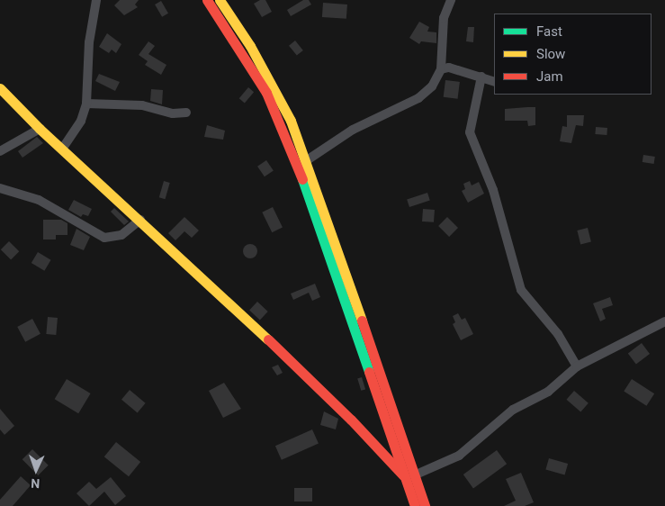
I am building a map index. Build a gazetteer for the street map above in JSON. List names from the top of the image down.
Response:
{
  "legend": ["Fast", "Slow", "Jam"],
  "north": "bottom"
}
